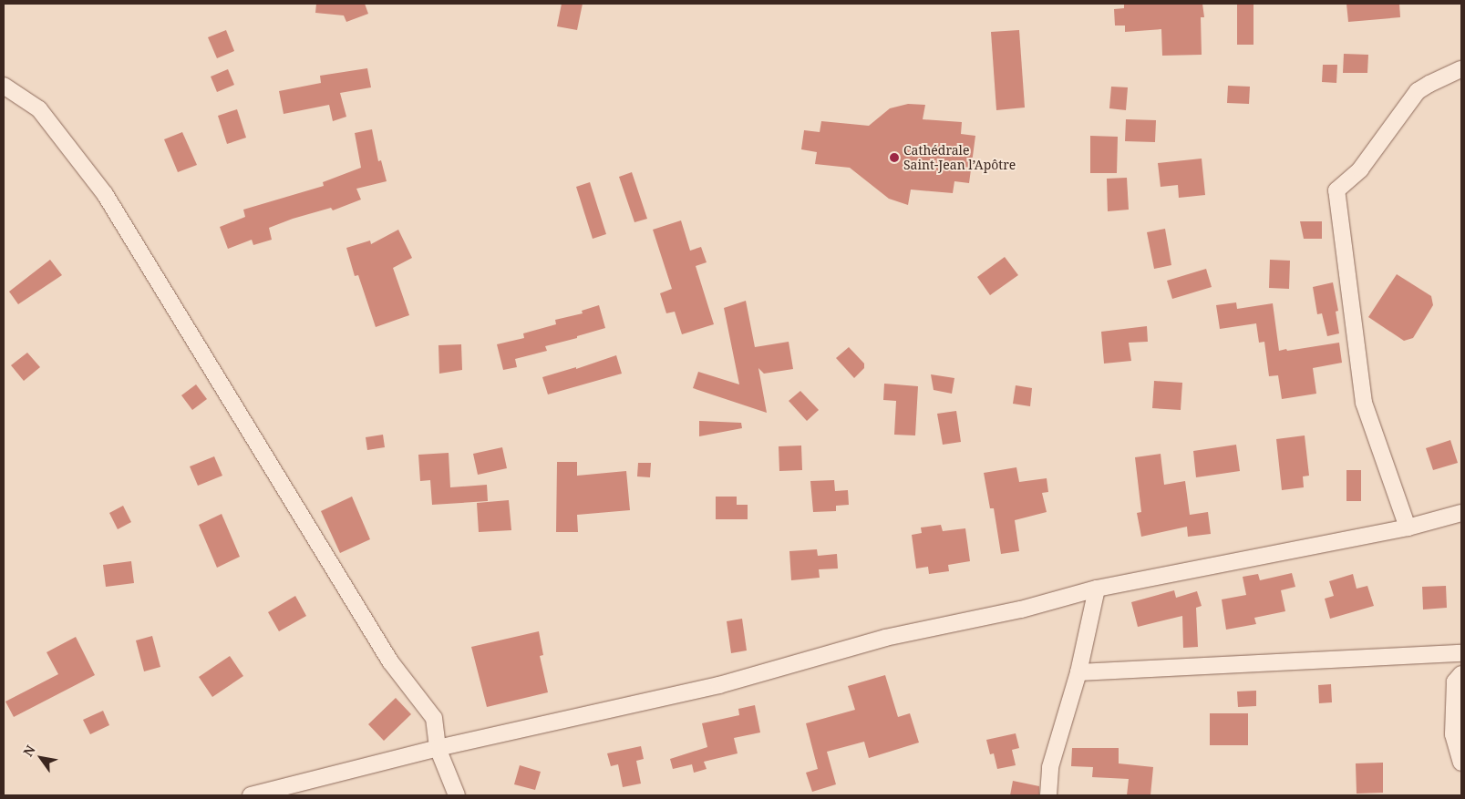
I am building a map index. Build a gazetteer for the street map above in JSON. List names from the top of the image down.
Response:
{
  "places": ["Cathédrale Saint-Jean l’Apôtre"],
  "north": "top left"
}
